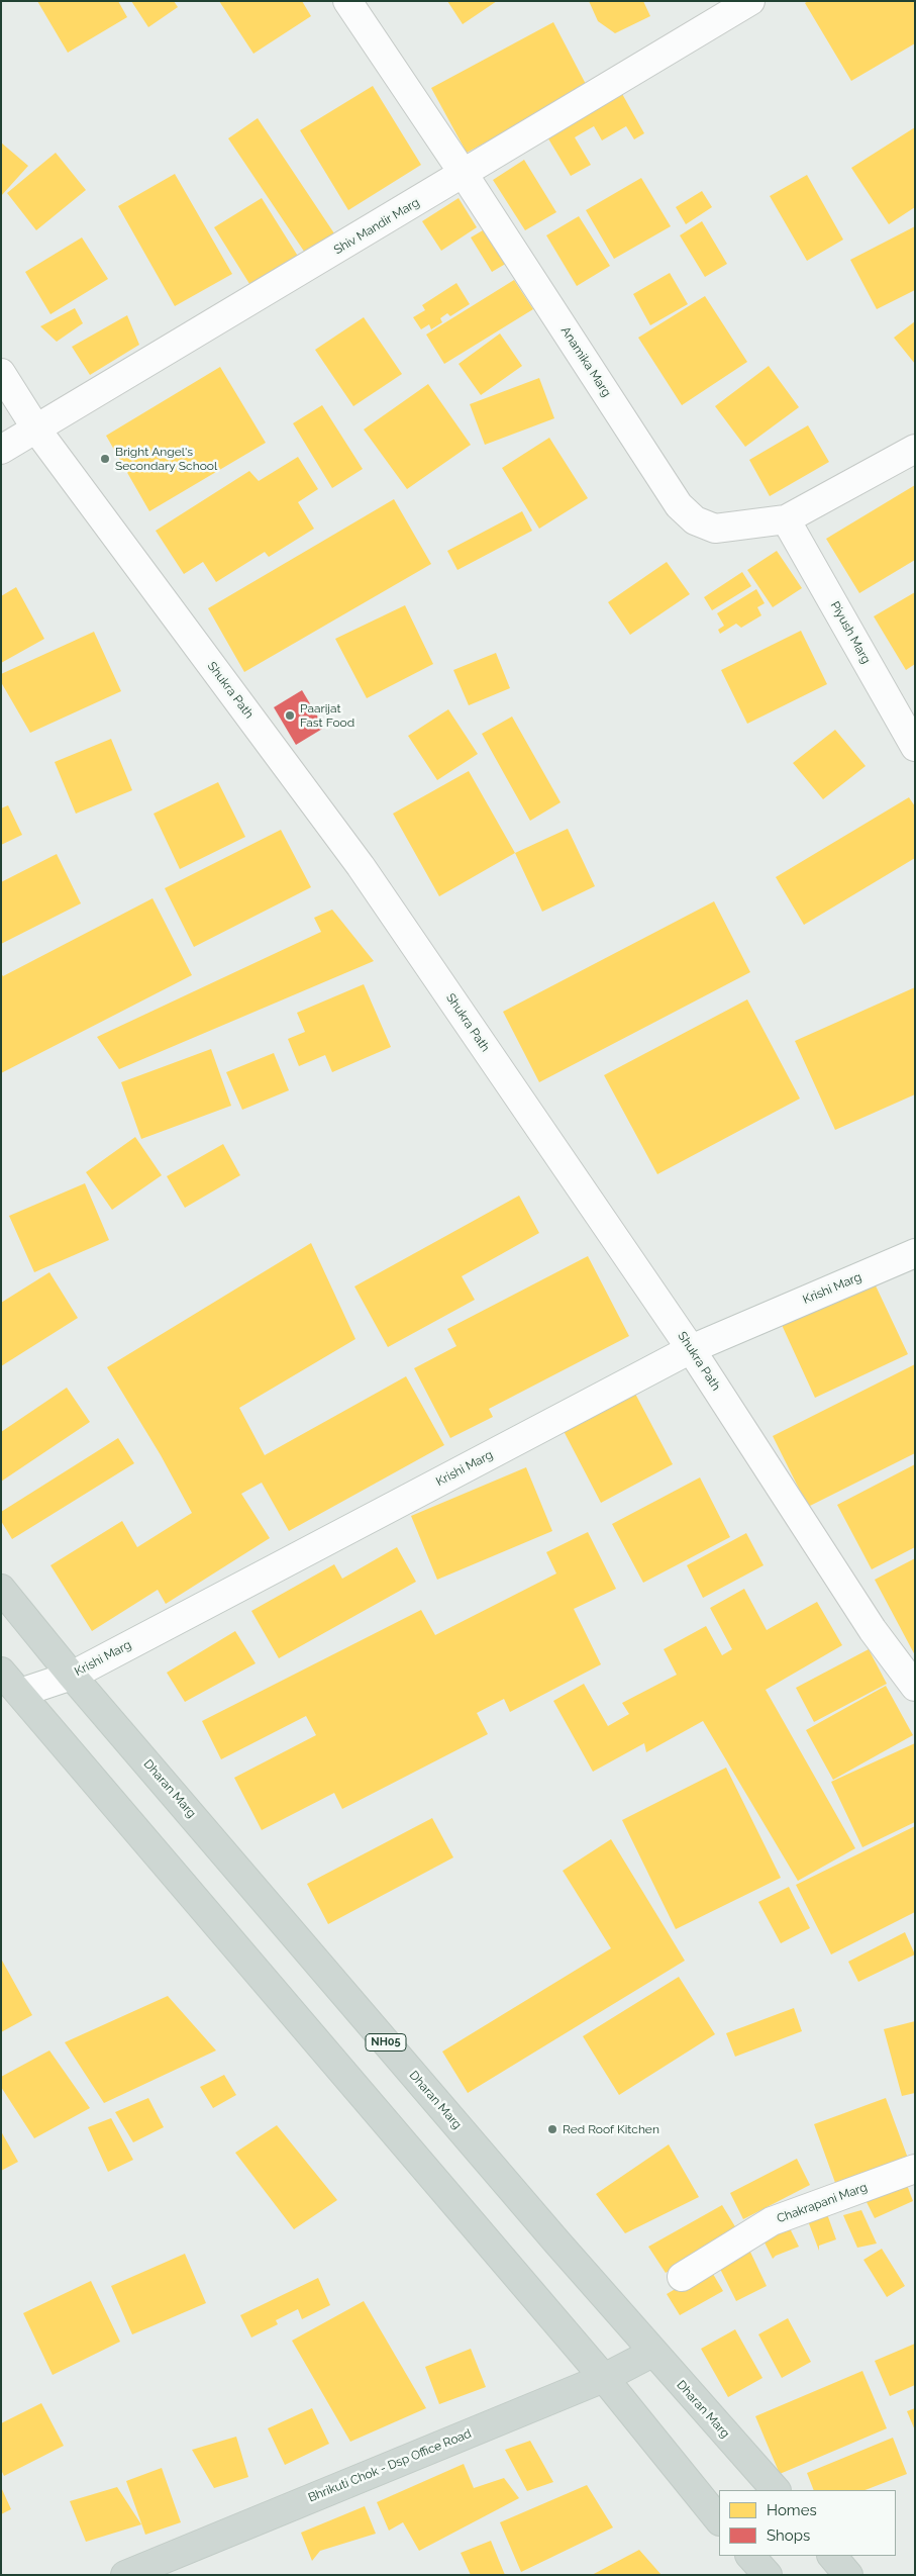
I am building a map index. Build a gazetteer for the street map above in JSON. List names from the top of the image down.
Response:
{
  "streets": {
    "main road": ["Dharan Marg", "NH05", "Bhrikuti Chok - Dsp Office Road"],
    "street": [
      "Shiv Mandir Marg",
      "Anamika Marg",
      "Piyush Marg",
      "Shukra Path",
      "Krishi Marg",
      "Chakrapani Marg"
    ]
  },
  "crossings": [
    ["Shiv Mandir Marg", "Anamika Marg"],
    ["Shiv Mandir Marg", "Shukra Path"],
    ["Anamika Marg", "Piyush Marg"],
    ["Shukra Path", "Krishi Marg"],
    ["Krishi Marg", "Dharan Marg"],
    ["Dharan Marg", "Bhrikuti Chok - Dsp Office Road"]
  ],
  "places": ["Bright Angel's Secondary School", "Paarijat Fast Food", "Red Roof Kitchen"],
  "legend": ["Homes", "Shops"]
}
